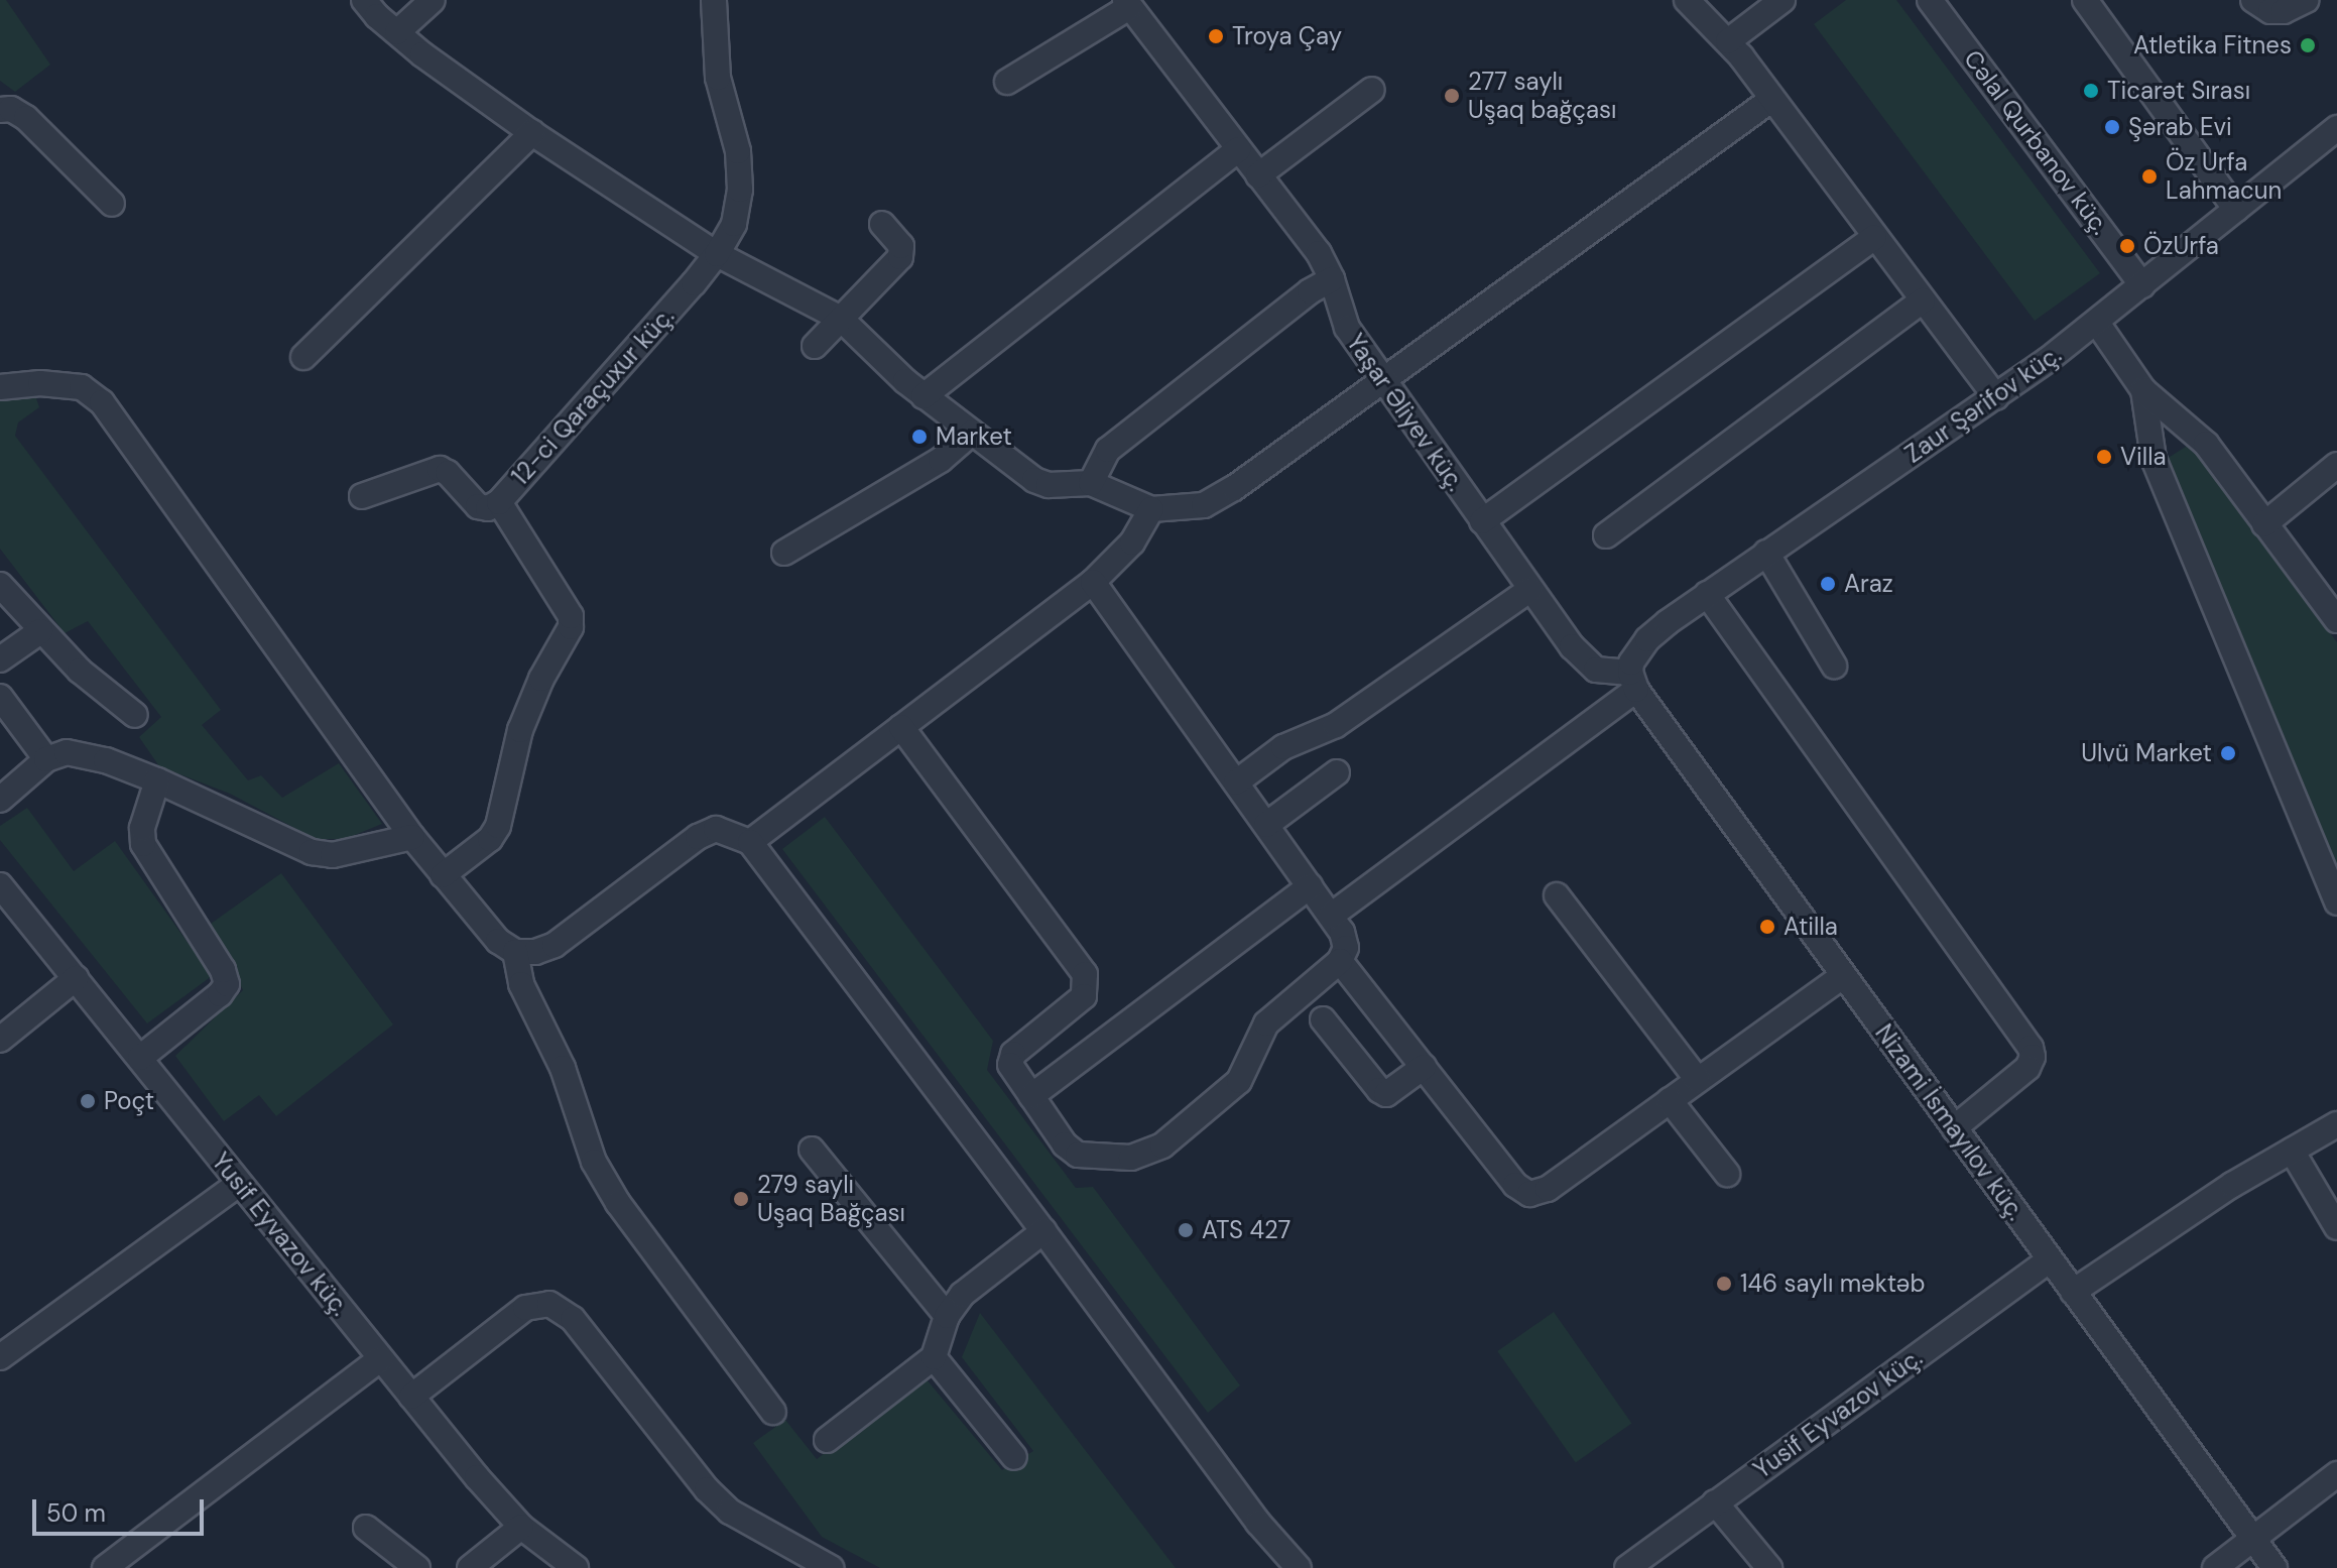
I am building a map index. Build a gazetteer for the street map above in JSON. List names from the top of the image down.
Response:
{
  "streets": {
    "street": [
      "Cəlal Qurbanov küç.",
      "12-ci Qaraçuxur küç.",
      "Zaur Şərifov küç.",
      "Yaşar Əliyev küç.",
      "Nizami İsmayılov küç.",
      "Yusif Eyvazov küç."
    ]
  },
  "crossings": [
    ["Cəlal Qurbanov küç.", "Zaur Şərifov küç."],
    ["Zaur Şərifov küç.", "Yaşar Əliyev küç."],
    ["Zaur Şərifov küç.", "Nizami İsmayılov küç."],
    ["Yaşar Əliyev küç.", "Nizami İsmayılov küç."],
    ["Nizami İsmayılov küç.", "Yusif Eyvazov küç."]
  ],
  "places": [
    "Troya Çay",
    "Atletika Fitnes",
    "Ticarət Sırası",
    "277 saylı Uşaq bağçası",
    "Şərab Evi",
    "Öz Urfa Lahmacun",
    "ÖzUrfa",
    "Market",
    "Villa",
    "Araz",
    "Ulvü Market",
    "Atilla",
    "Poçt",
    "279 saylı Uşaq Bağçası",
    "ATS 427",
    "146 saylı məktəb"
  ],
  "scale_bar": "50 m"
}
